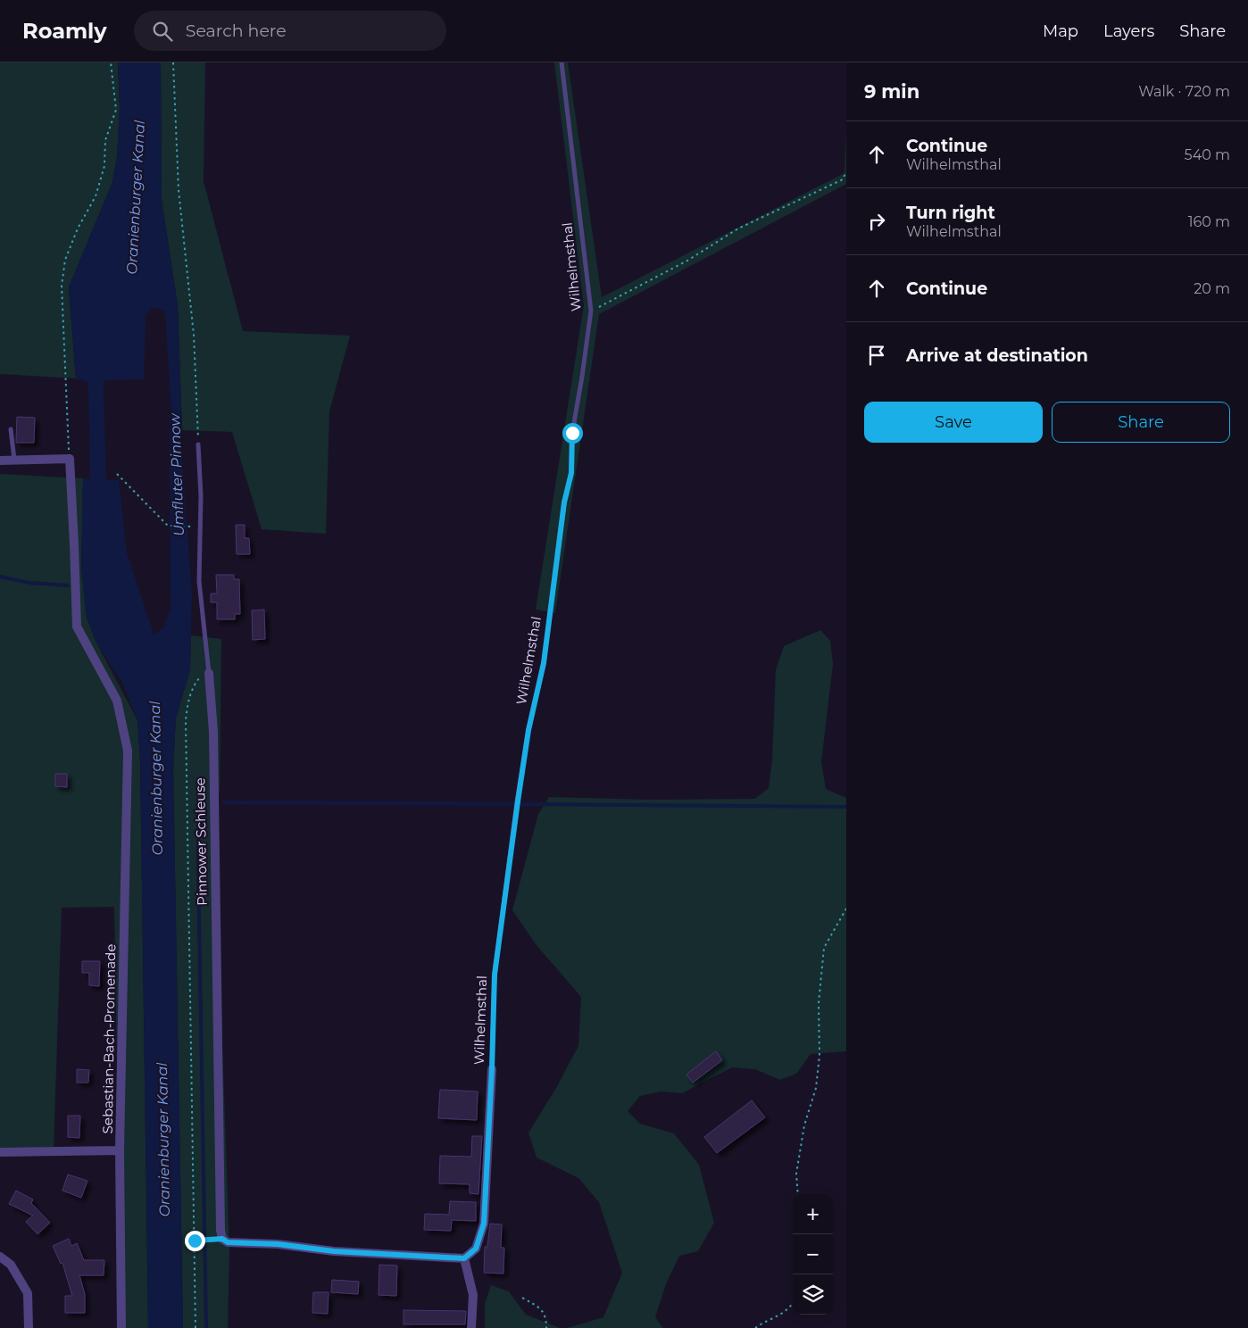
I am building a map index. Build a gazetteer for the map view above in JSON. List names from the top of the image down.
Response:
{
  "streets": {
    "street": ["Wilhelmsthal", "Pinnower Schleuse", "Sebastian-Bach-Promenade"]
  },
  "water": ["Oranienburger Kanal", "Umfluter Pinnow"],
  "page": {
    "header": "Roamly",
    "search": "Search here",
    "nav": ["Map", "Layers", "Share"],
    "heading": ["9 min", "Walk · 720 m"],
    "list": [
      ["Continue", "Wilhelmsthal", "540 m"],
      ["Turn right", "Wilhelmsthal", "160 m"],
      ["Continue", "20 m"],
      "Arrive at destination"
    ],
    "buttons": ["Save", "Share"],
    "map_buttons": ["+", "−"]
  }
}
